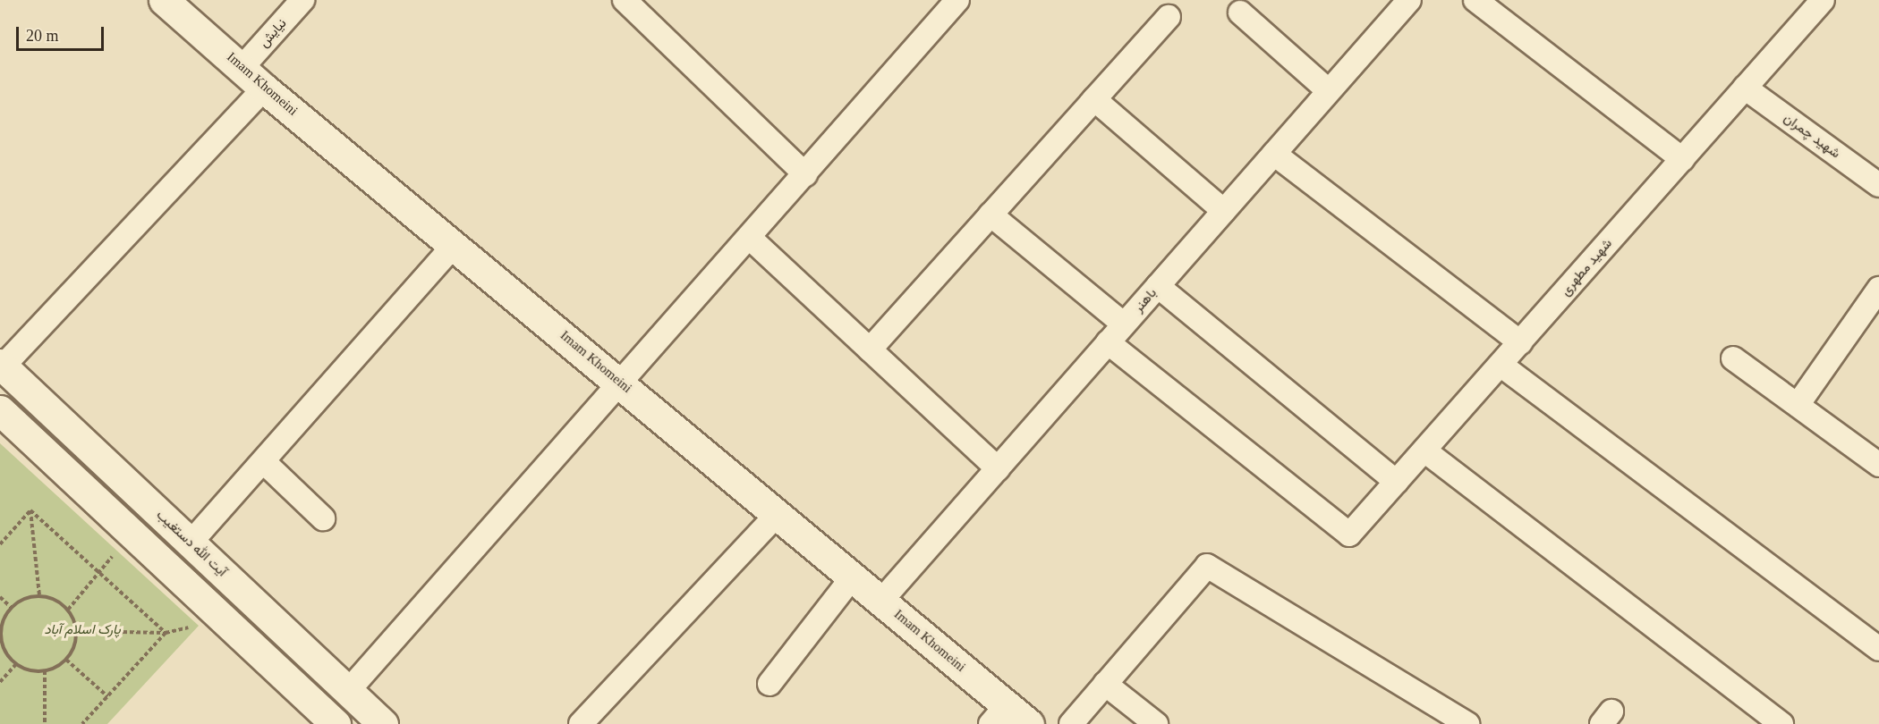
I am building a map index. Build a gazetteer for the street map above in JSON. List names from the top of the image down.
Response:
{
  "streets": {
    "street": [
      "نیایش",
      "Imam Khomeini",
      "شهید چمران",
      "شهید مطهری",
      "باهنر",
      "آیت الله دستغیب"
    ]
  },
  "crossings": [
    ["نیایش", "Imam Khomeini"],
    ["Imam Khomeini", "باهنر"],
    ["شهید چمران", "شهید مطهری"],
    ["شهید مطهری", "باهنر"]
  ],
  "parks": ["پارک اسلام آباد"],
  "scale_bar": "20 m"
}
